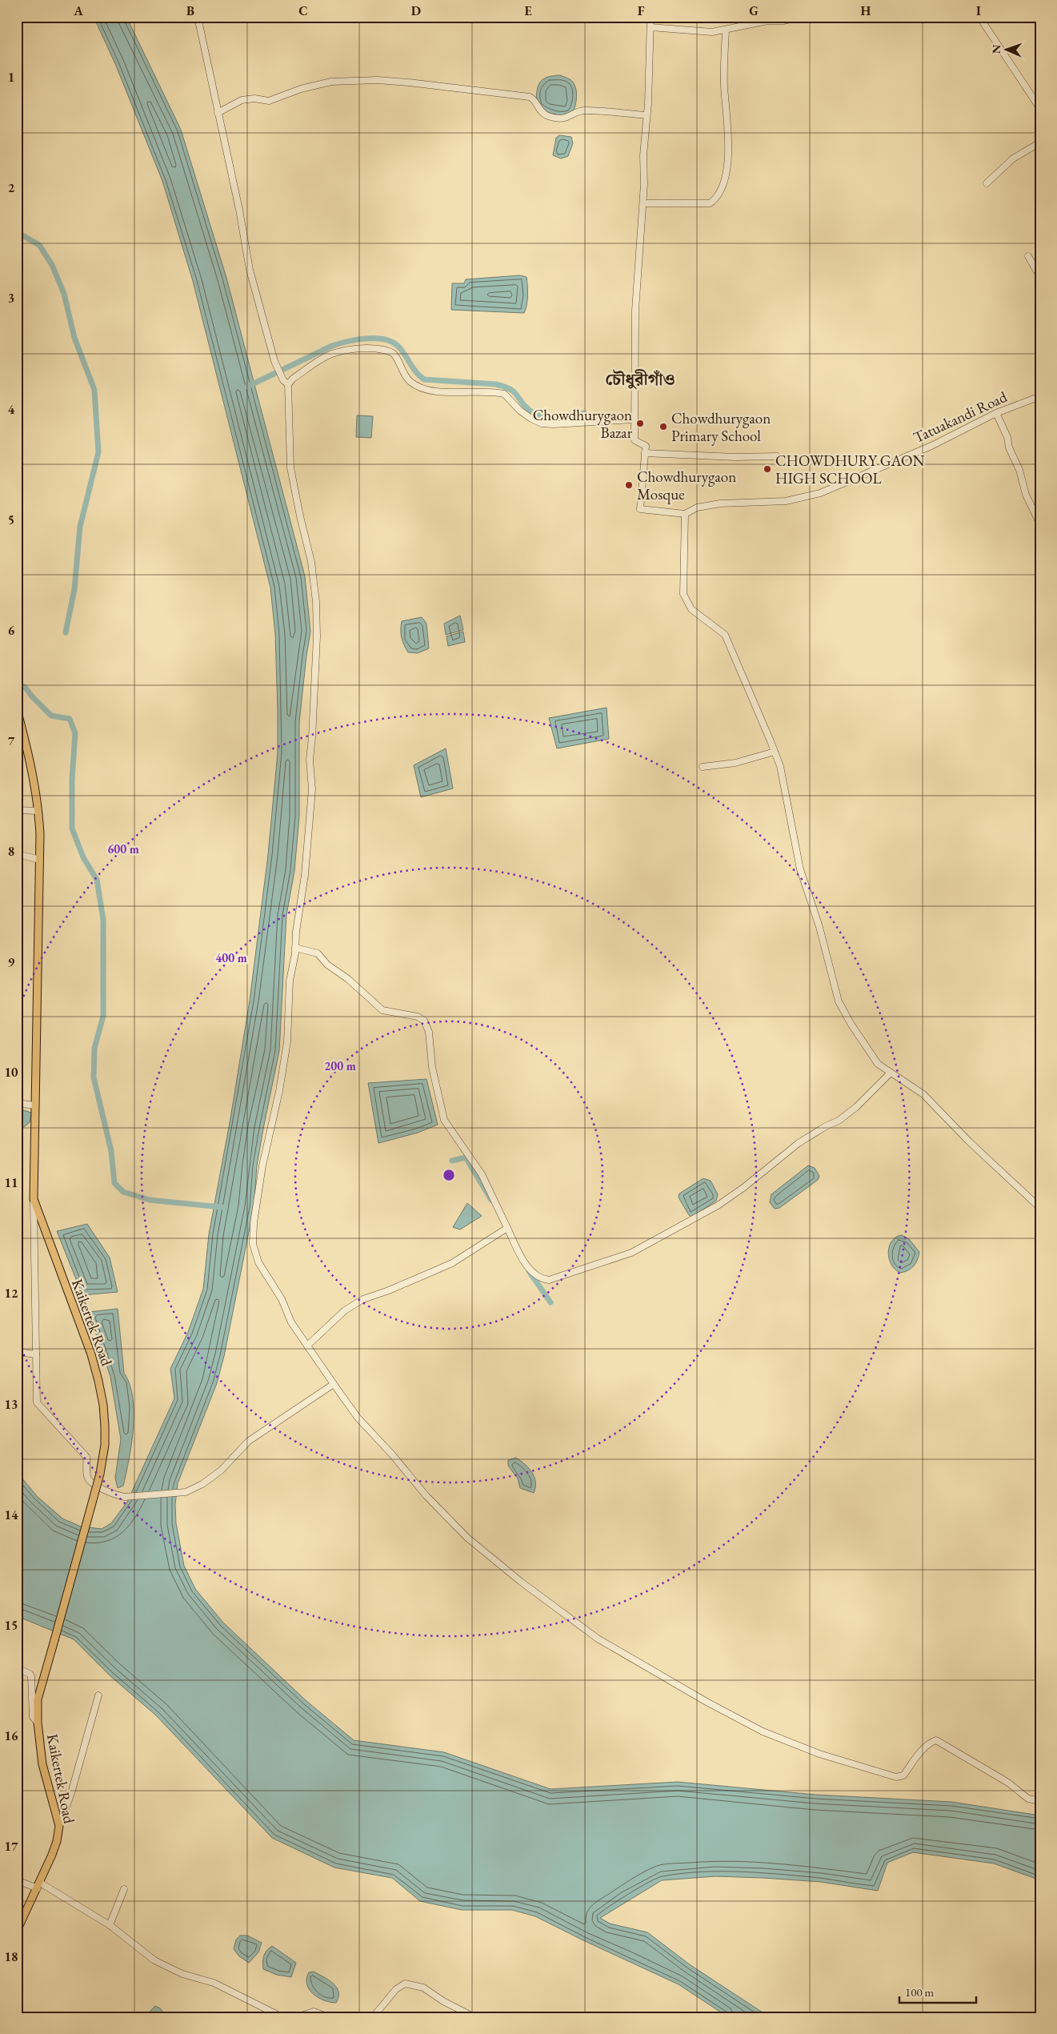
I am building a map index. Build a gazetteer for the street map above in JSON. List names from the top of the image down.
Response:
{
  "streets": {
    "main road": ["Kaikertek Road"],
    "street": ["Tatuakandi Road"]
  },
  "districts": ["চৌধুরীগাঁও"],
  "places": [
    "Chowdhurygaon Bazar",
    "Chowdhurygaon Primary School",
    "CHOWDHURY GAON HIGH SCHOOL",
    "Chowdhurygaon Mosque"
  ],
  "scale_bar": "100 m",
  "north": "left",
  "grid": {
    "columns": [
      "A",
      "B",
      "C",
      "D",
      "E",
      "F",
      "G",
      "H",
      "I"
    ],
    "rows": [
      "1",
      "2",
      "3",
      "4",
      "5",
      "6",
      "7",
      "8",
      "9",
      "10",
      "11",
      "12",
      "13",
      "14",
      "15",
      "16",
      "17",
      "18"
    ]
  },
  "rings": ["600 m", "400 m", "200 m"]
}
